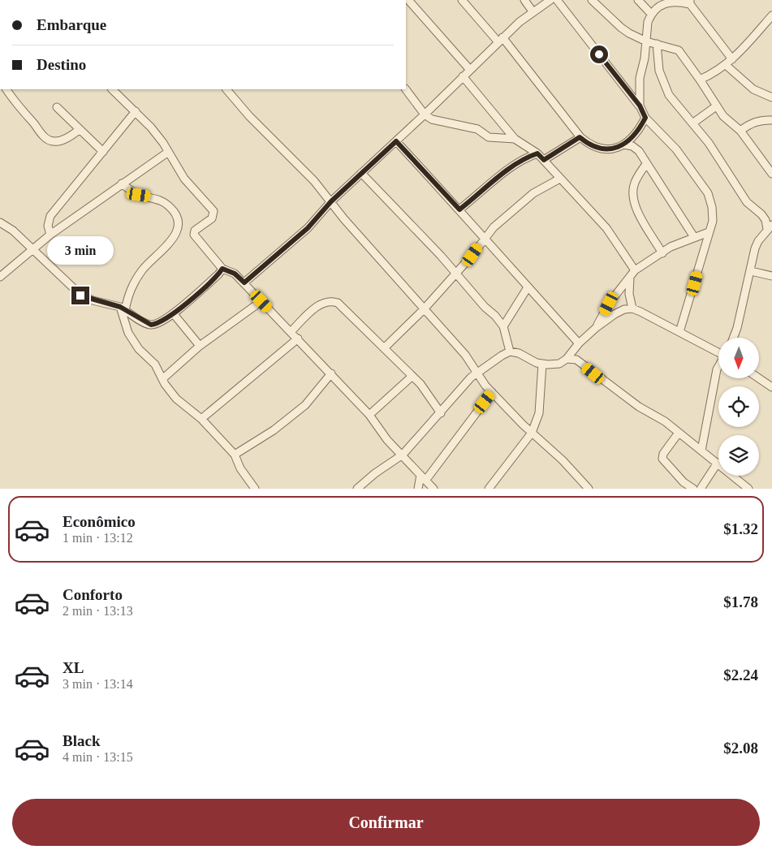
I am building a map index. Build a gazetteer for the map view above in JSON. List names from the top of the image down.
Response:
{
  "north": "bottom",
  "page": {
    "banner": ["Embarque", "Destino"],
    "bubble": "3 min",
    "list": [
      {
        "name": "Econômico",
        "note": "1 min · 13:12",
        "value": "$1.32"
      },
      {
        "name": "Conforto",
        "note": "2 min · 13:13",
        "value": "$1.78"
      },
      {
        "name": "XL",
        "note": "3 min · 13:14",
        "value": "$2.24"
      },
      {
        "name": "Black",
        "note": "4 min · 13:15",
        "value": "$2.08"
      }
    ],
    "buttons": "Confirmar"
  }
}
